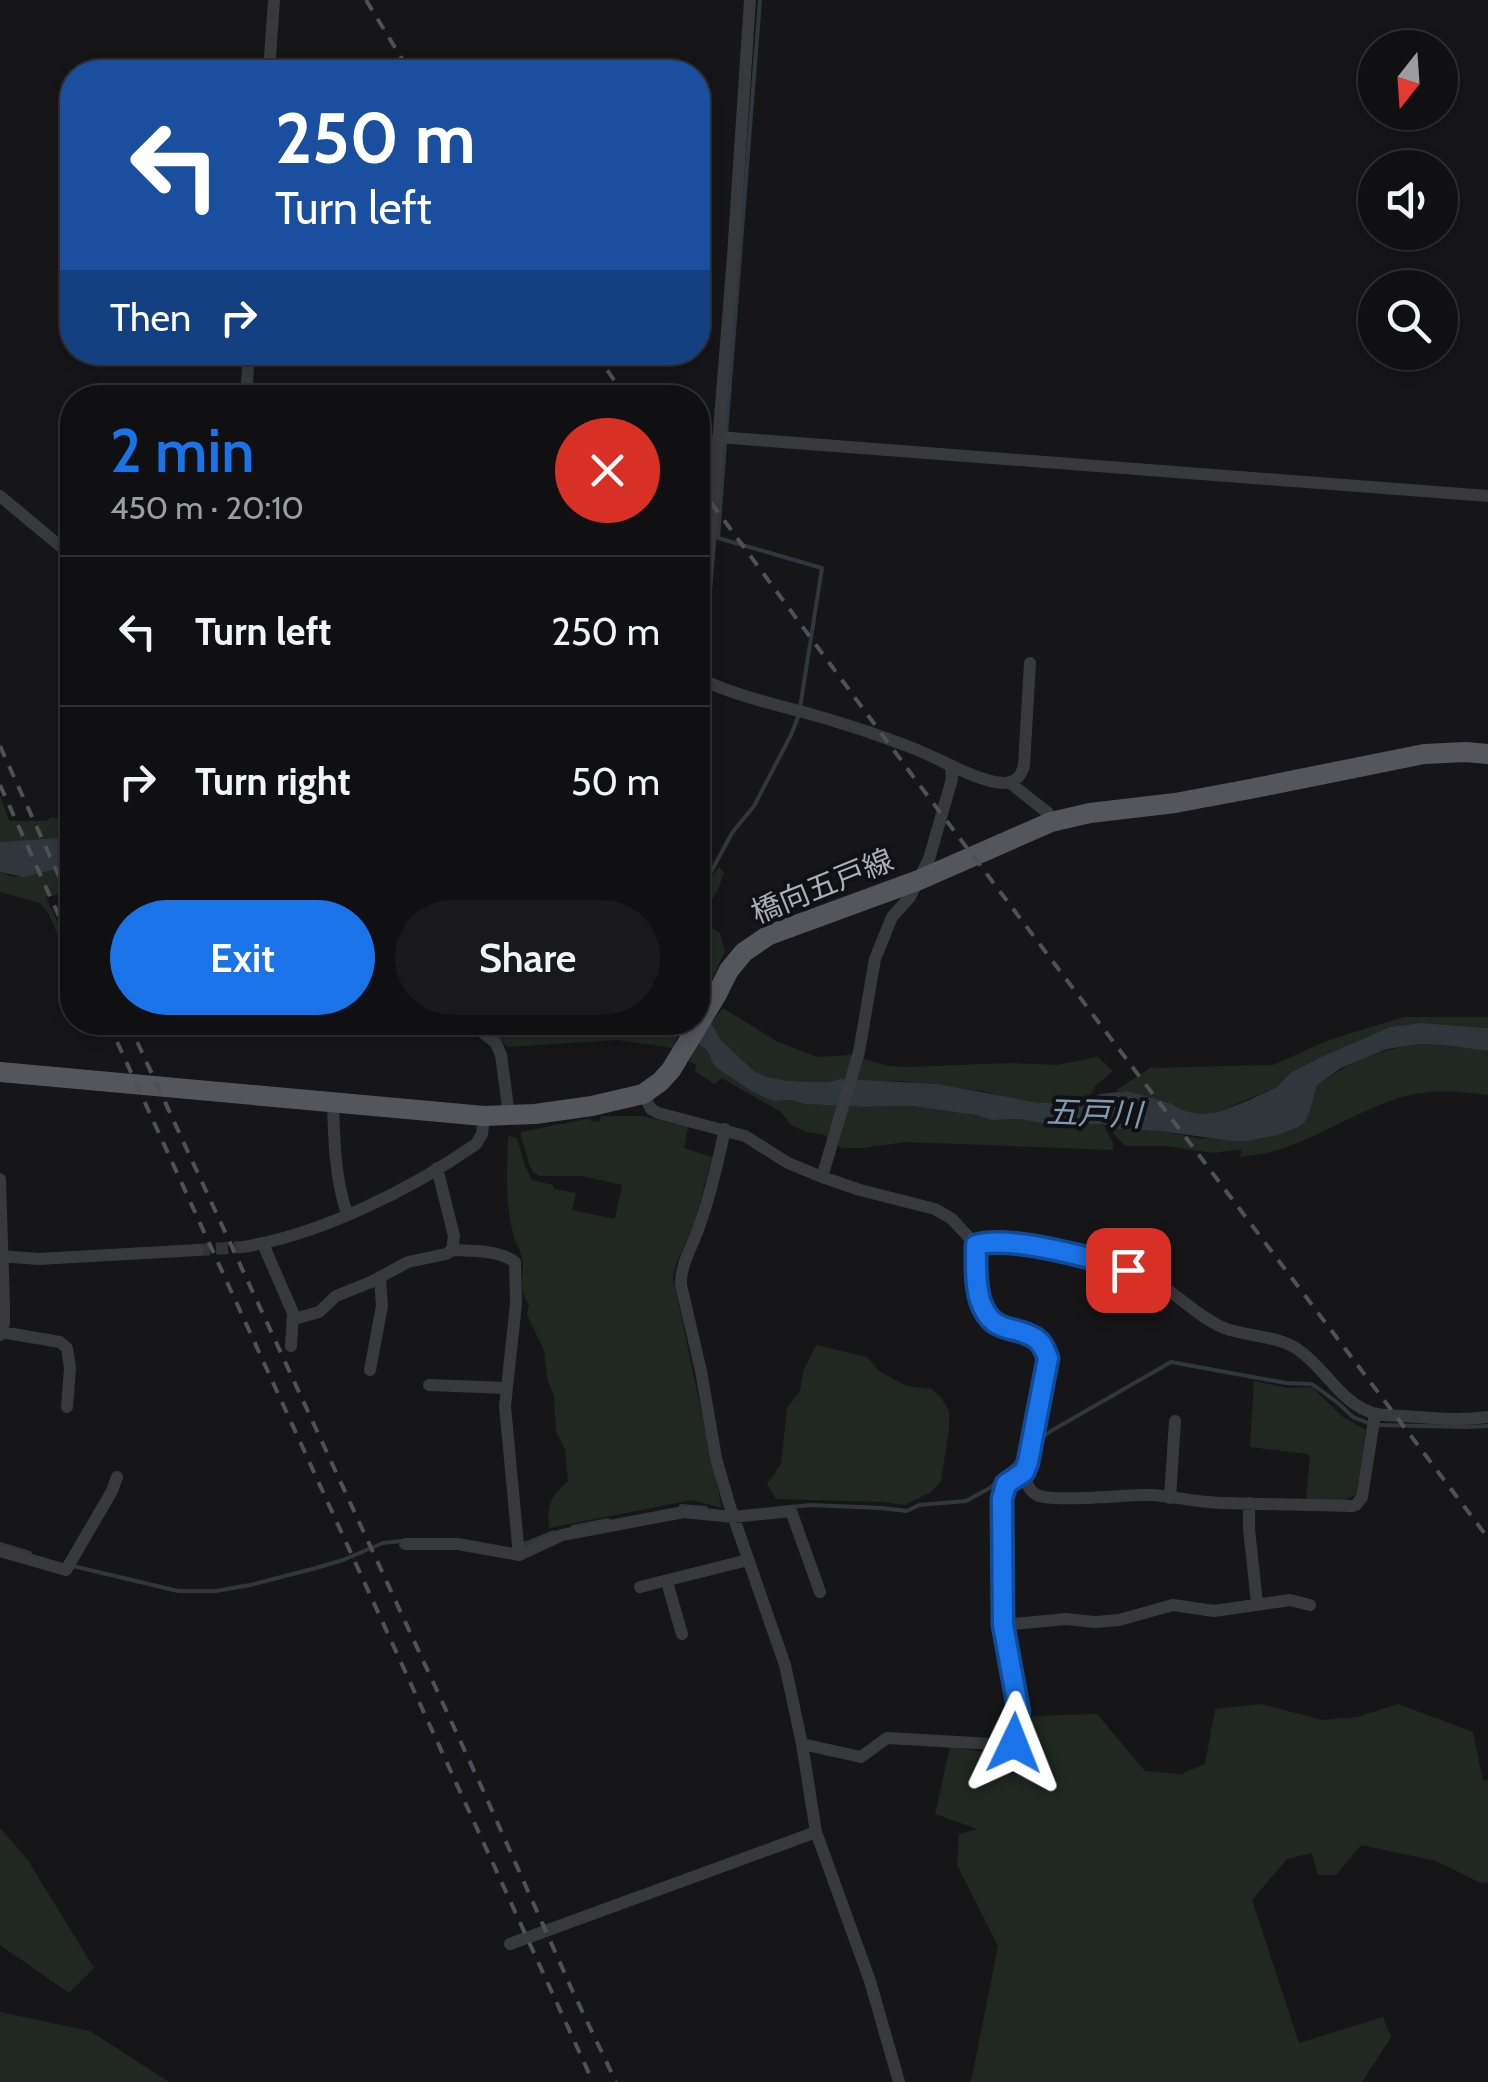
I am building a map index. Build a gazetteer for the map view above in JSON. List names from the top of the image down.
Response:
{
  "streets": {
    "main road": ["橋向五戸線"]
  },
  "water": ["五戸川"],
  "north": "bottom",
  "page": {
    "turn": ["250 m", "Turn left"],
    "then": "Then",
    "heading": ["2 min", "450 m · 20:10"],
    "list": [
      {
        "name": "Turn left",
        "value": "250 m"
      },
      {
        "name": "Turn right",
        "value": "50 m"
      }
    ],
    "buttons": ["Exit", "Share"]
  }
}
